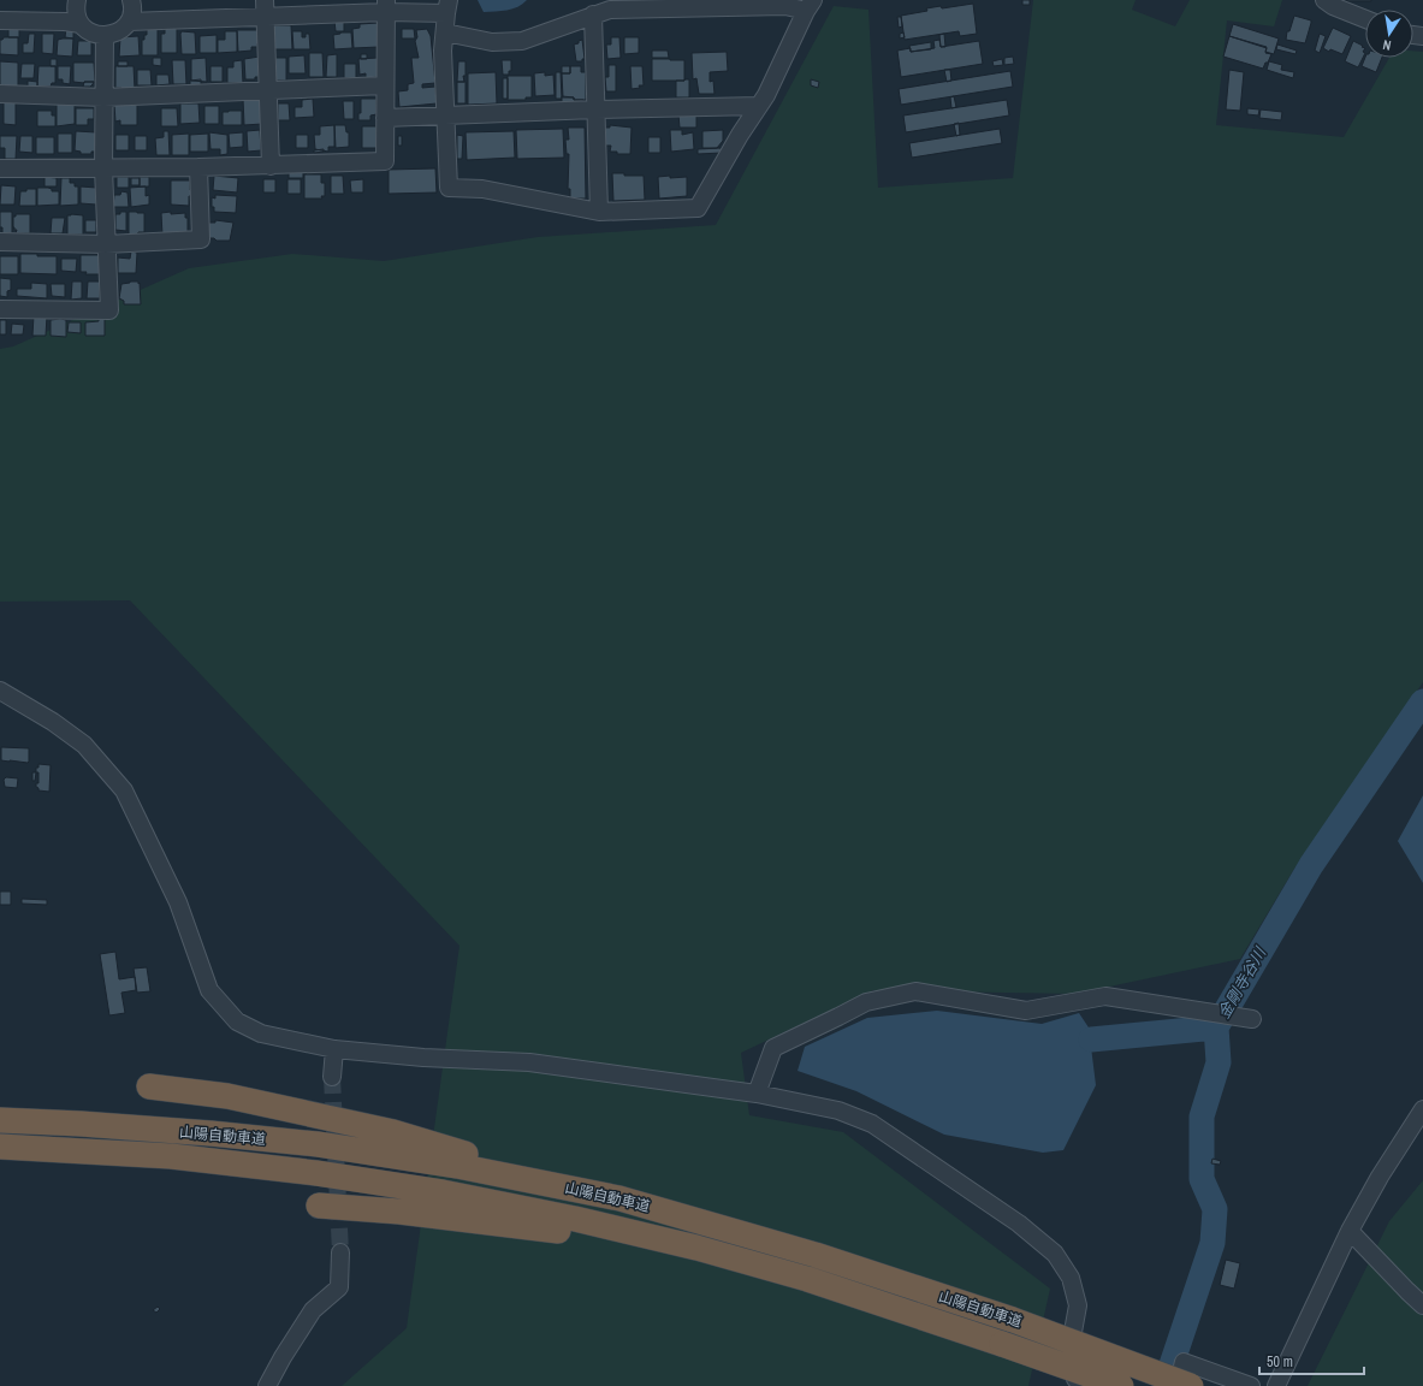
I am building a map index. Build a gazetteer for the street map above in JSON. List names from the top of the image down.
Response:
{
  "streets": {
    "highway": ["山陽自動車道"]
  },
  "water": ["金剛寺谷川"],
  "scale_bar": "50 m",
  "north": "bottom"
}
